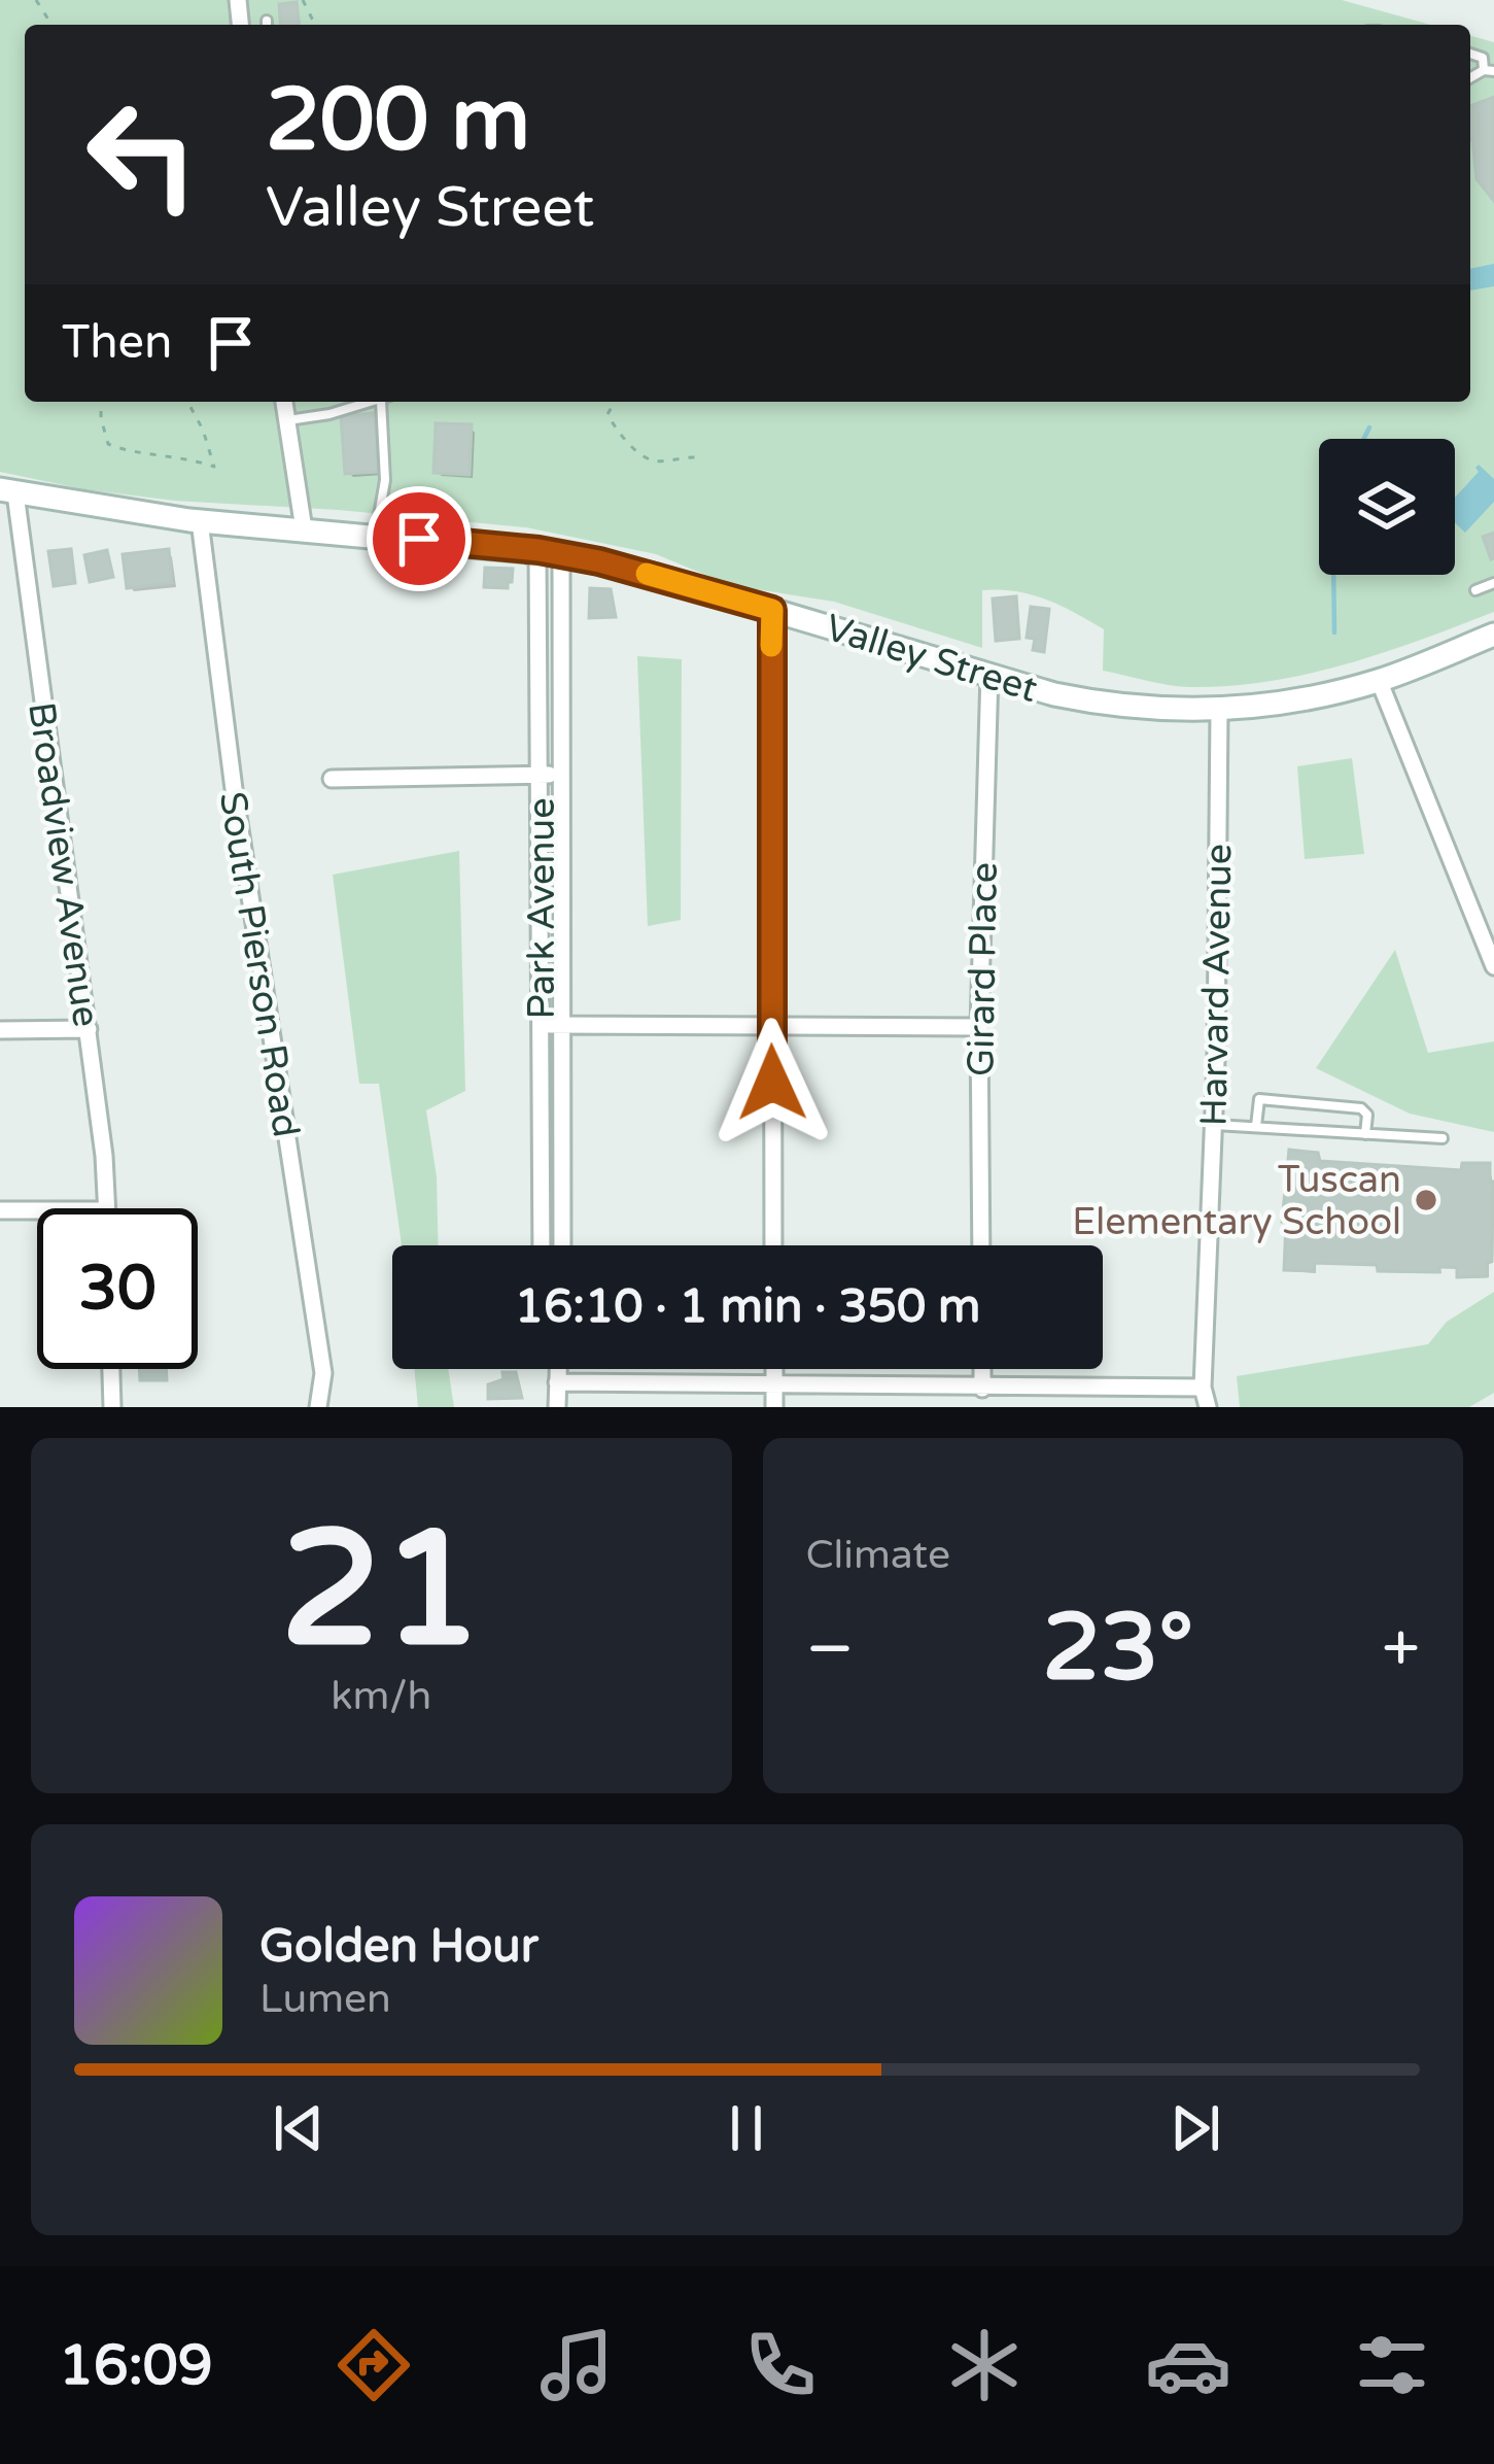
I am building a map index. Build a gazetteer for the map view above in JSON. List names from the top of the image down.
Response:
{
  "streets": {
    "main road": ["Valley Street"],
    "street": [
      "Broadview Avenue",
      "Park Avenue",
      "South Pierson Road",
      "Girard Place",
      "Harvard Avenue"
    ]
  },
  "crossings": [
    ["Valley Street", "Broadview Avenue"],
    ["Valley Street", "Park Avenue"],
    ["Valley Street", "South Pierson Road"],
    ["Valley Street", "Girard Place"],
    ["Valley Street", "Harvard Avenue"]
  ],
  "places": ["Tuscan Elementary School"],
  "page": {
    "turn": ["200 m", "Valley Street"],
    "then": "Then",
    "limit": "30",
    "trip": "16:10 · 1 min · 350 m",
    "tile": [
      ["21", "km/h"],
      "Climate"
    ],
    "heat": ["−", "23°", "+"],
    "song": ["Golden Hour", "Lumen"],
    "tabs": "16:09"
  }
}
